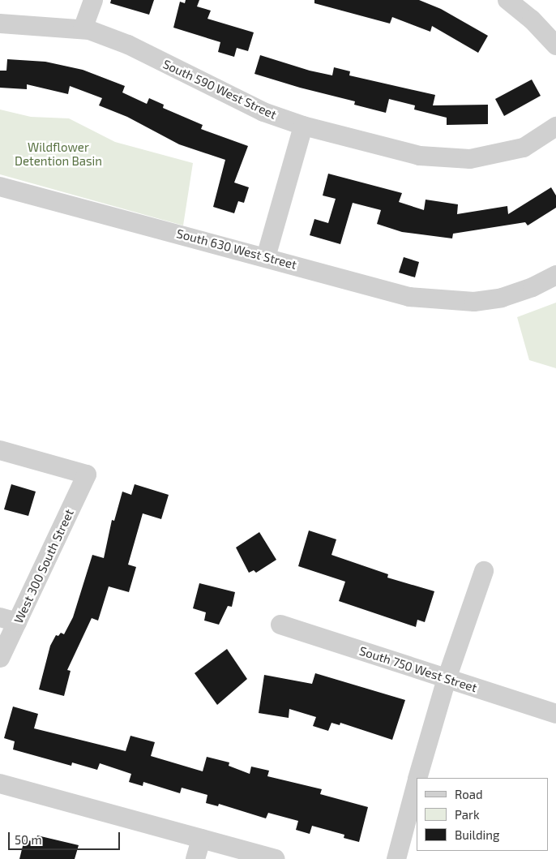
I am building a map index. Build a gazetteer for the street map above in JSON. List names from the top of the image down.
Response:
{
  "streets": {
    "street": [
      "South 590 West Street",
      "South 630 West Street",
      "West 300 South Street",
      "South 750 West Street"
    ]
  },
  "parks": ["Wildflower Detention Basin"],
  "legend": ["Road", "Park", "Building"],
  "scale_bar": "50 m"
}
